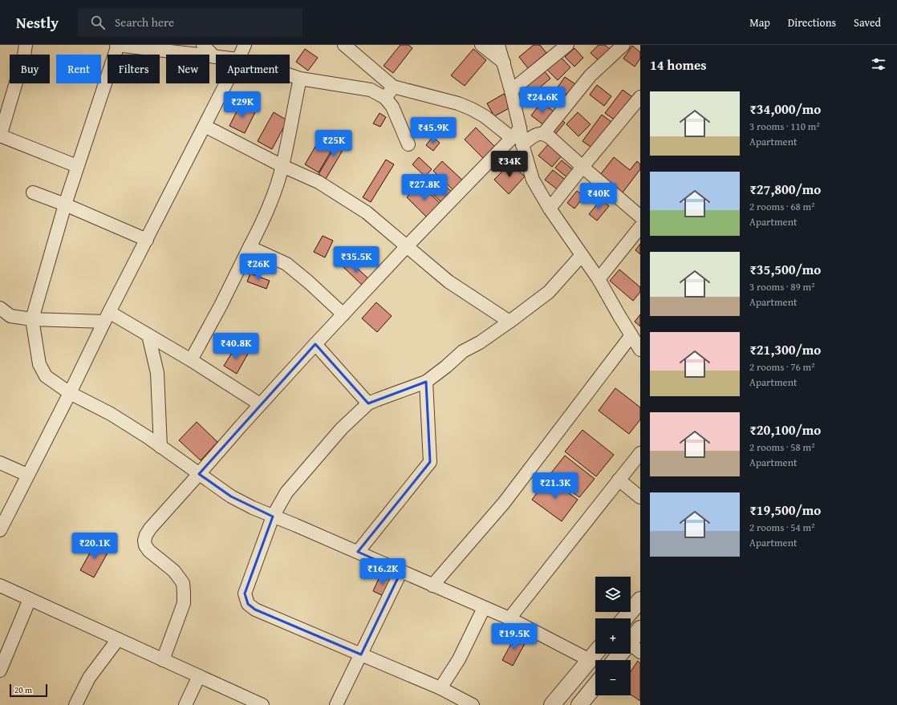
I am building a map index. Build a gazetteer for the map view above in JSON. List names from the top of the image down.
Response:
{
  "scale_bar": "20 m",
  "page": {
    "header": "Nestly",
    "search": "Search here",
    "nav": ["Map", "Directions", "Saved"],
    "heading": "14 homes",
    "chip": [
      "Buy",
      "Rent",
      "Filters",
      "New",
      "Apartment"
    ],
    "list": [
      {
        "name": "₹34,000/mo",
        "note": "3 rooms · 110 m² · Apartment"
      },
      {
        "name": "₹27,800/mo",
        "note": "2 rooms · 68 m² · Apartment"
      },
      {
        "name": "₹35,500/mo",
        "note": "3 rooms · 89 m² · Apartment"
      },
      {
        "name": "₹21,300/mo",
        "note": "2 rooms · 76 m² · Apartment"
      },
      {
        "name": "₹20,100/mo",
        "note": "2 rooms · 58 m² · Apartment"
      },
      {
        "name": "₹19,500/mo",
        "note": "2 rooms · 54 m² · Apartment"
      }
    ],
    "price": [
      "₹24.6K",
      "₹29K",
      "₹45.9K",
      "₹25K",
      "₹34K",
      "₹27.8K",
      "₹40K",
      "₹35.5K",
      "₹26K",
      "₹40.8K",
      "₹21.3K",
      "₹20.1K",
      "₹16.2K",
      "₹19.5K"
    ],
    "map_buttons": ["+", "−"],
    "scale": "20 m"
  }
}
